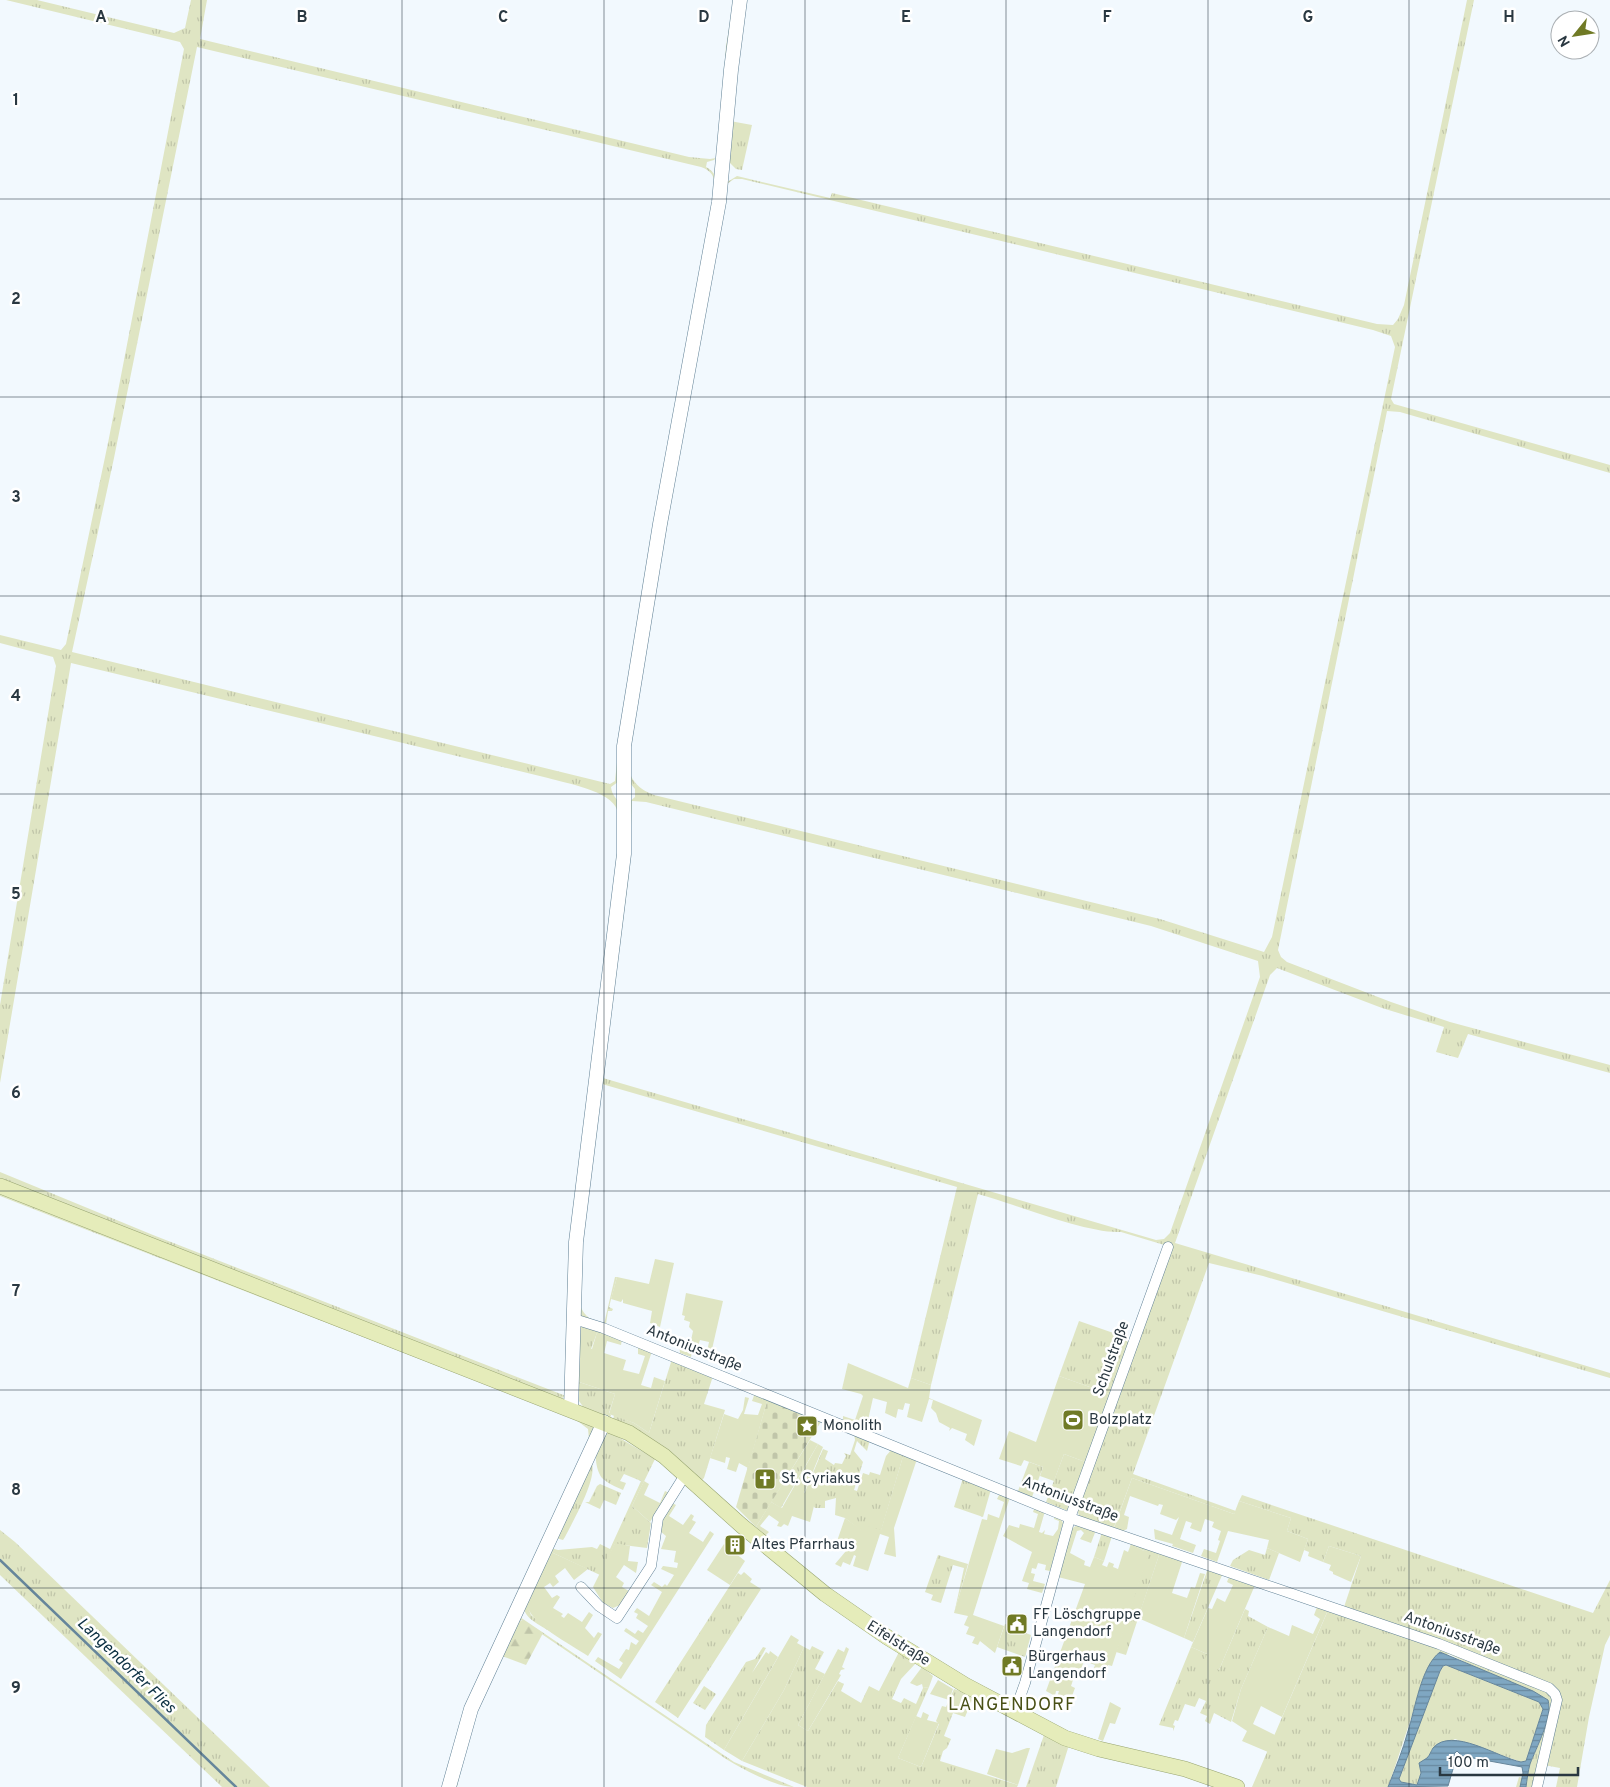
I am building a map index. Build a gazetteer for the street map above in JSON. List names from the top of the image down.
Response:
{
  "streets": {
    "main road": ["Eifelstraße"],
    "street": ["Antoniusstraße", "Schulstraße"]
  },
  "crossings": [
    ["Antoniusstraße", "Schulstraße"],
    ["Schulstraße", "Eifelstraße"]
  ],
  "districts": ["LANGENDORF"],
  "water": ["Langendorfer Flies"],
  "places": {
    "sports": ["Bolzplatz"],
    "place": ["Monolith"],
    "church": ["St. Cyriakus"],
    "building": ["Altes Pfarrhaus"],
    "public building": ["FF Löschgruppe Langendorf", "Bürgerhaus Langendorf"]
  },
  "scale_bar": "100 m",
  "north": "bottom left",
  "grid": {
    "columns": [
      "A",
      "B",
      "C",
      "D",
      "E",
      "F",
      "G",
      "H"
    ],
    "rows": [
      "1",
      "2",
      "3",
      "4",
      "5",
      "6",
      "7",
      "8",
      "9"
    ]
  }
}
